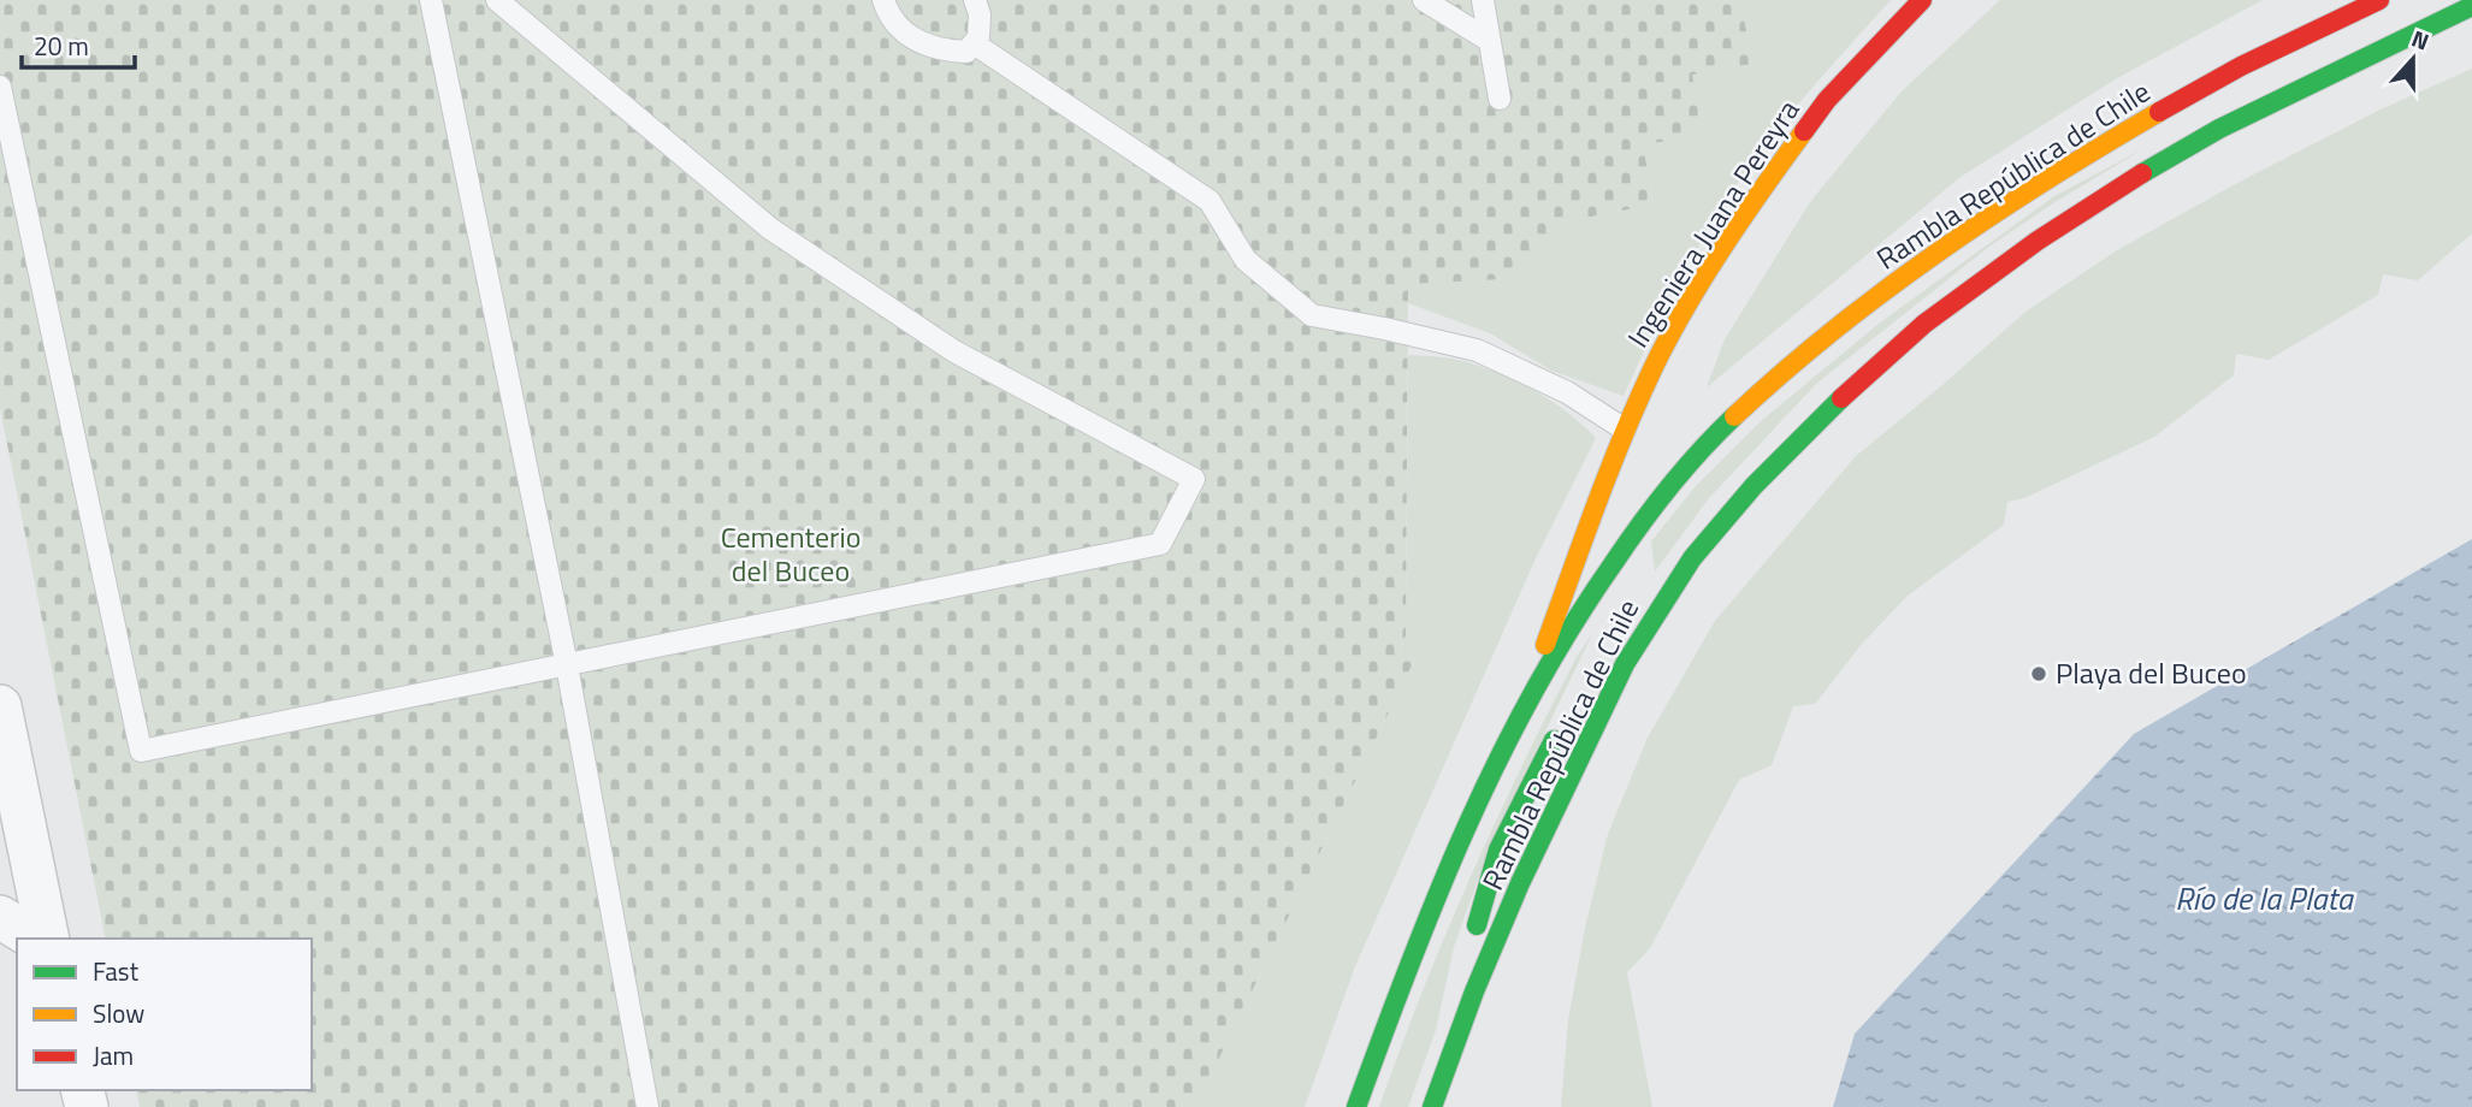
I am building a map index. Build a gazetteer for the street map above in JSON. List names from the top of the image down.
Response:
{
  "streets": {
    "main road": ["Rambla República de Chile", "Ingeniera Juana Pereyra"]
  },
  "crossings": [
    ["Rambla República de Chile", "Ingeniera Juana Pereyra"]
  ],
  "water": ["Río de la Plata"],
  "parks": ["Cementerio del Buceo"],
  "places": ["Playa del Buceo"],
  "legend": ["Fast", "Slow", "Jam"],
  "scale_bar": "20 m",
  "north": "top"
}
